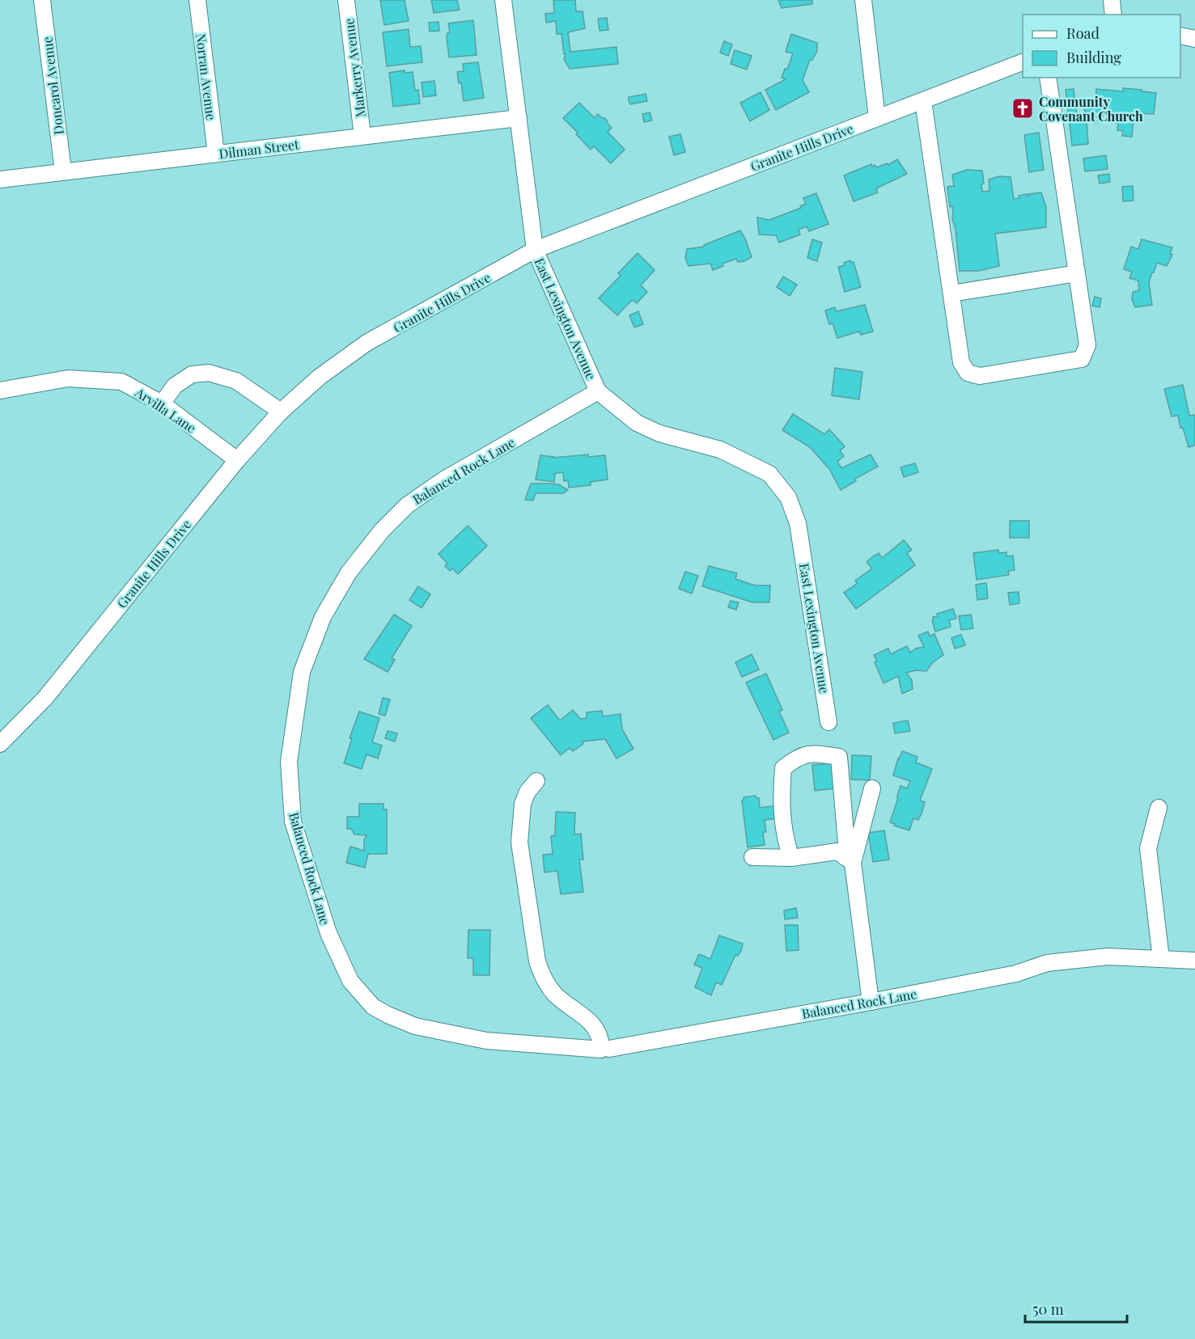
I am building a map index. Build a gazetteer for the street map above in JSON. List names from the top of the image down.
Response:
{
  "streets": {
    "street": [
      "Markerry Avenue",
      "Norran Avenue",
      "Doncarol Avenue",
      "Granite Hills Drive",
      "Dilman Street",
      "East Lexington Avenue",
      "Arvilla Lane",
      "Balanced Rock Lane"
    ]
  },
  "crossings": [
    ["Markerry Avenue", "Dilman Street"],
    ["Norran Avenue", "Dilman Street"],
    ["Doncarol Avenue", "Dilman Street"],
    ["Granite Hills Drive", "East Lexington Avenue"],
    ["Granite Hills Drive", "Arvilla Lane"],
    ["Dilman Street", "East Lexington Avenue"],
    ["East Lexington Avenue", "Balanced Rock Lane"]
  ],
  "places": {
    "church": ["Community Covenant Church"]
  },
  "legend": ["Road", "Building"],
  "scale_bar": "50 m"
}
